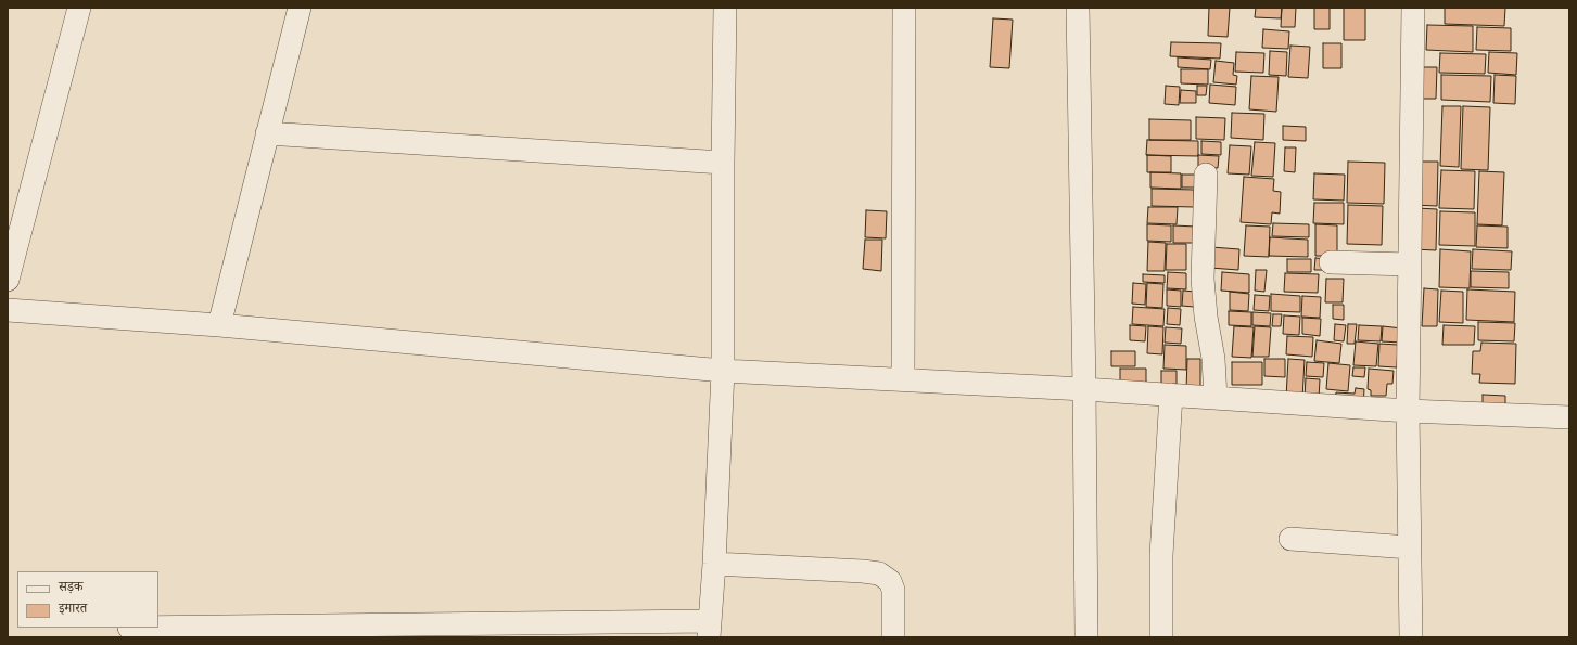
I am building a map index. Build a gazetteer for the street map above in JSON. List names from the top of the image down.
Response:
{
  "legend": ["सड़क", "इमारत"]
}
